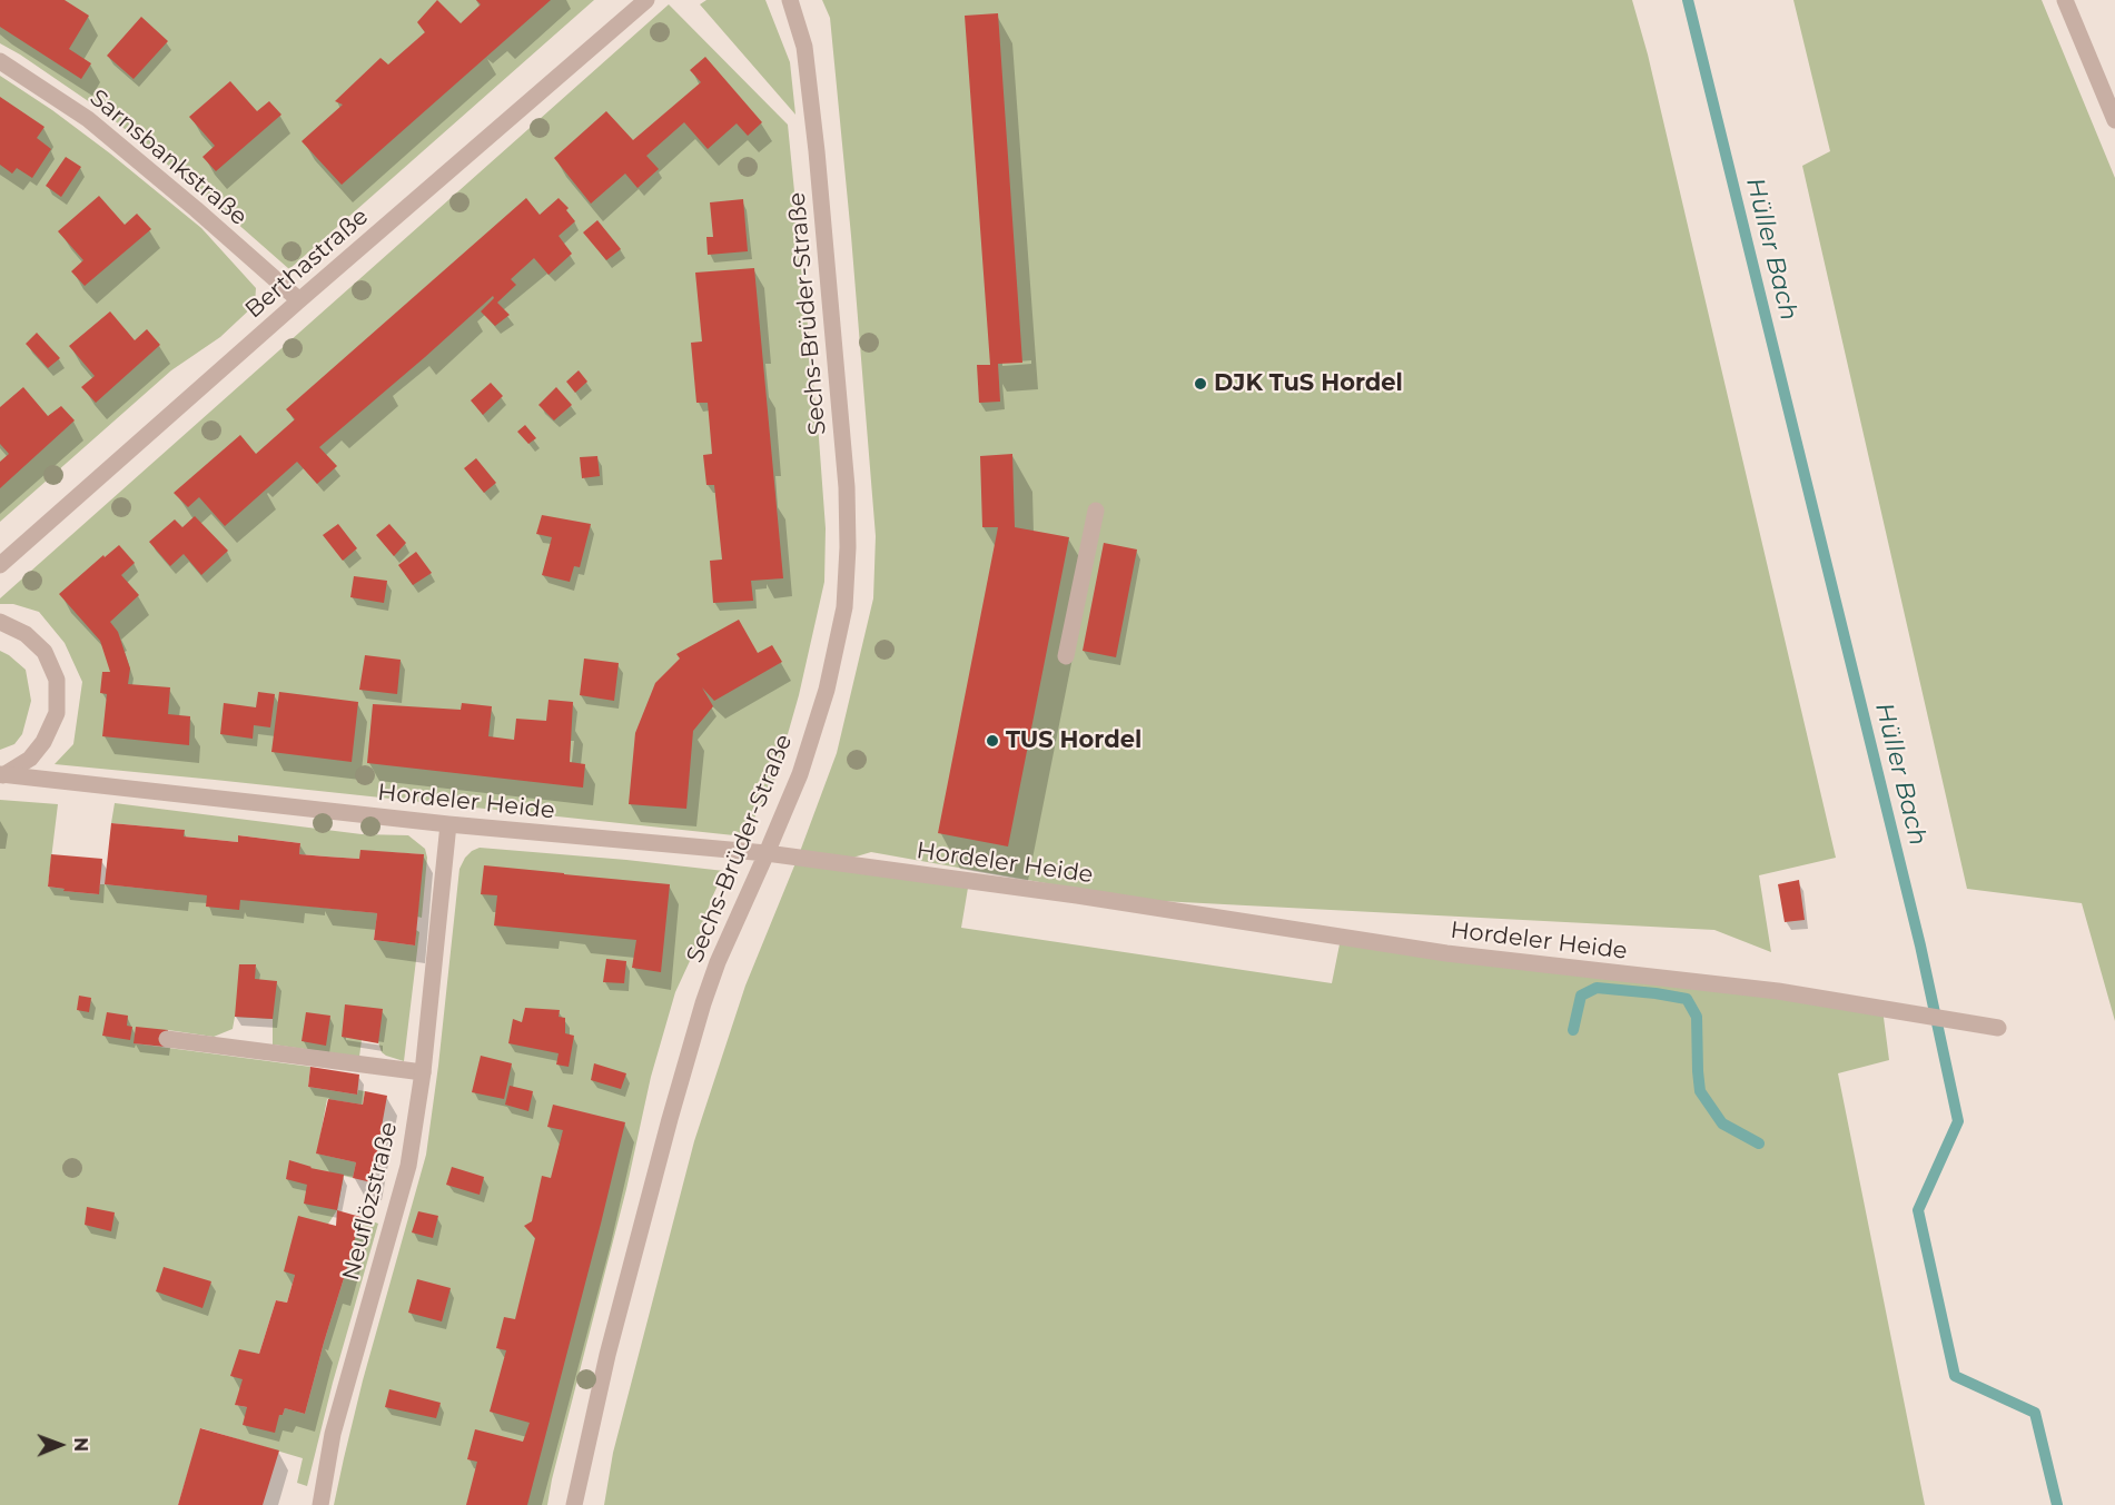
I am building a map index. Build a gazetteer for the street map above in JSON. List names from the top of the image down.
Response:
{
  "streets": {
    "street": [
      "Sarnsbankstraße",
      "Berthastraße",
      "Sechs-Brüder-Straße",
      "Hordeler Heide",
      "Neuflözstraße"
    ]
  },
  "crossings": [
    ["Sarnsbankstraße", "Berthastraße"],
    ["Sechs-Brüder-Straße", "Hordeler Heide"],
    ["Hordeler Heide", "Neuflözstraße"]
  ],
  "water": ["Hüller Bach"],
  "places": ["DJK TuS Hordel", "TUS Hordel"],
  "north": "right"
}
